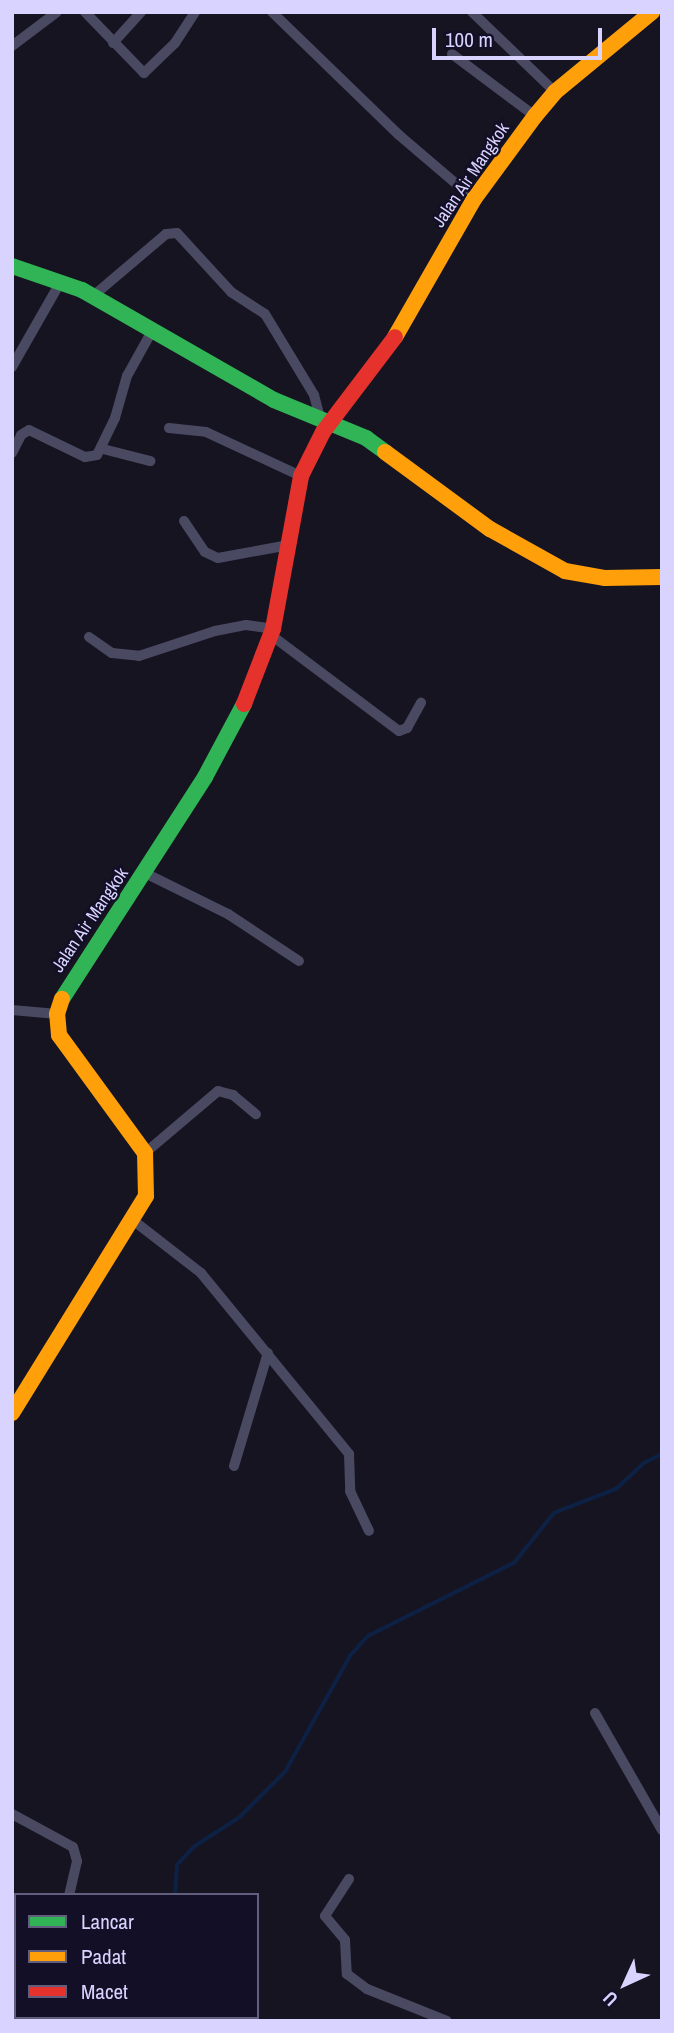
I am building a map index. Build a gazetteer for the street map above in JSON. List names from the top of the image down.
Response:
{
  "streets": {
    "street": ["Jalan Air Mangkok"]
  },
  "legend": ["Lancar", "Padat", "Macet"],
  "scale_bar": "100 m",
  "north": "bottom left"
}
